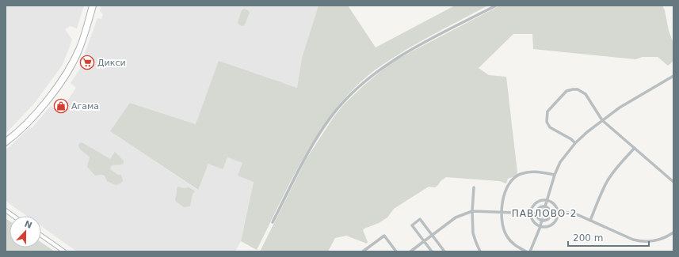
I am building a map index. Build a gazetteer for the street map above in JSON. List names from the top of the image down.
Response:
{
  "districts": ["ПАВЛОВО-2"],
  "places": {
    "supermarket": ["Дикси"],
    "shop": ["Агама"]
  },
  "scale_bar": "200 m",
  "north": "top"
}
